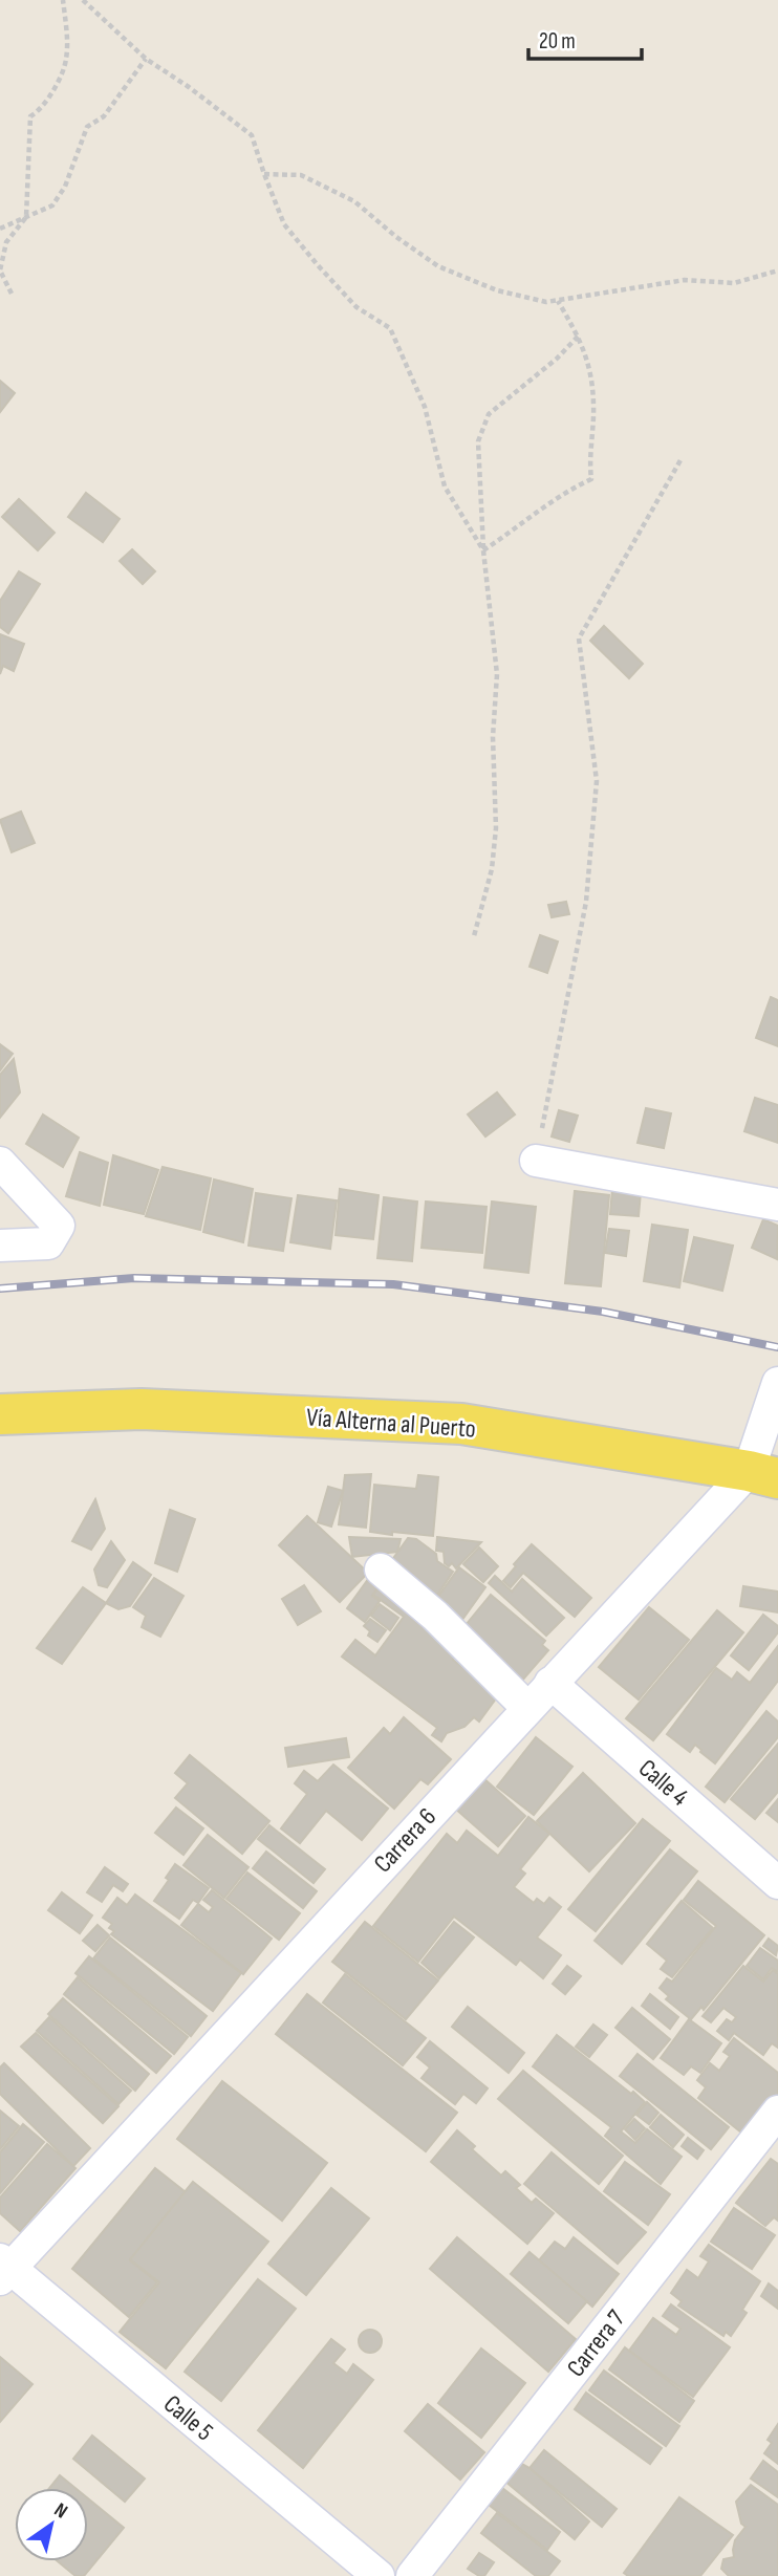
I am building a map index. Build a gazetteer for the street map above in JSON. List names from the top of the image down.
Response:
{
  "streets": {
    "main road": ["Vía Alterna al Puerto"],
    "street": [
      "Calle 4",
      "Carrera 6",
      "Carrera 7",
      "Calle 5"
    ]
  },
  "crossings": [
    ["Vía Alterna al Puerto", "Carrera 6"],
    ["Calle 4", "Carrera 6"],
    ["Carrera 6", "Calle 5"]
  ],
  "scale_bar": "20 m",
  "north": "top right"
}
